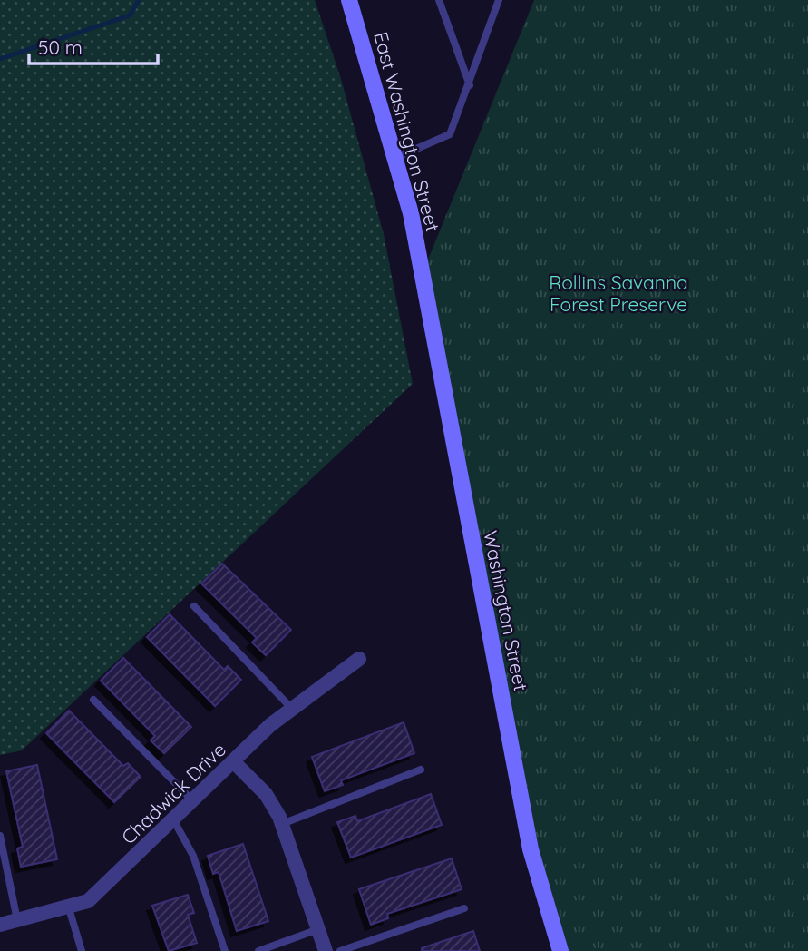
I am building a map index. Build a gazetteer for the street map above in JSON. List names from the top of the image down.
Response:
{
  "streets": {
    "main road": ["East Washington Street", "Washington Street"],
    "street": ["Chadwick Drive"]
  },
  "crossings": [
    ["East Washington Street", "Washington Street"]
  ],
  "parks": ["Rollins Savanna Forest Preserve"],
  "scale_bar": "50 m"
}
